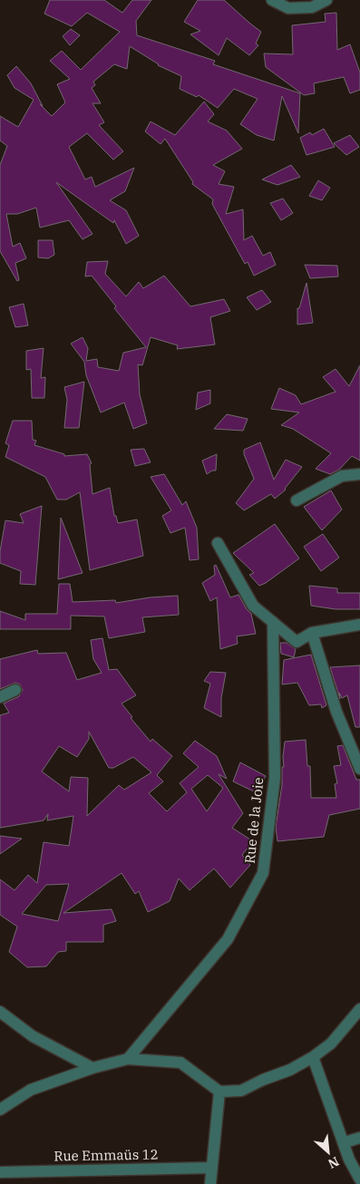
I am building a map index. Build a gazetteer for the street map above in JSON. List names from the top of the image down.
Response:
{
  "streets": {
    "street": ["Rue de la Joie", "Rue Emmaüs 12"]
  },
  "north": "bottom right"
}
